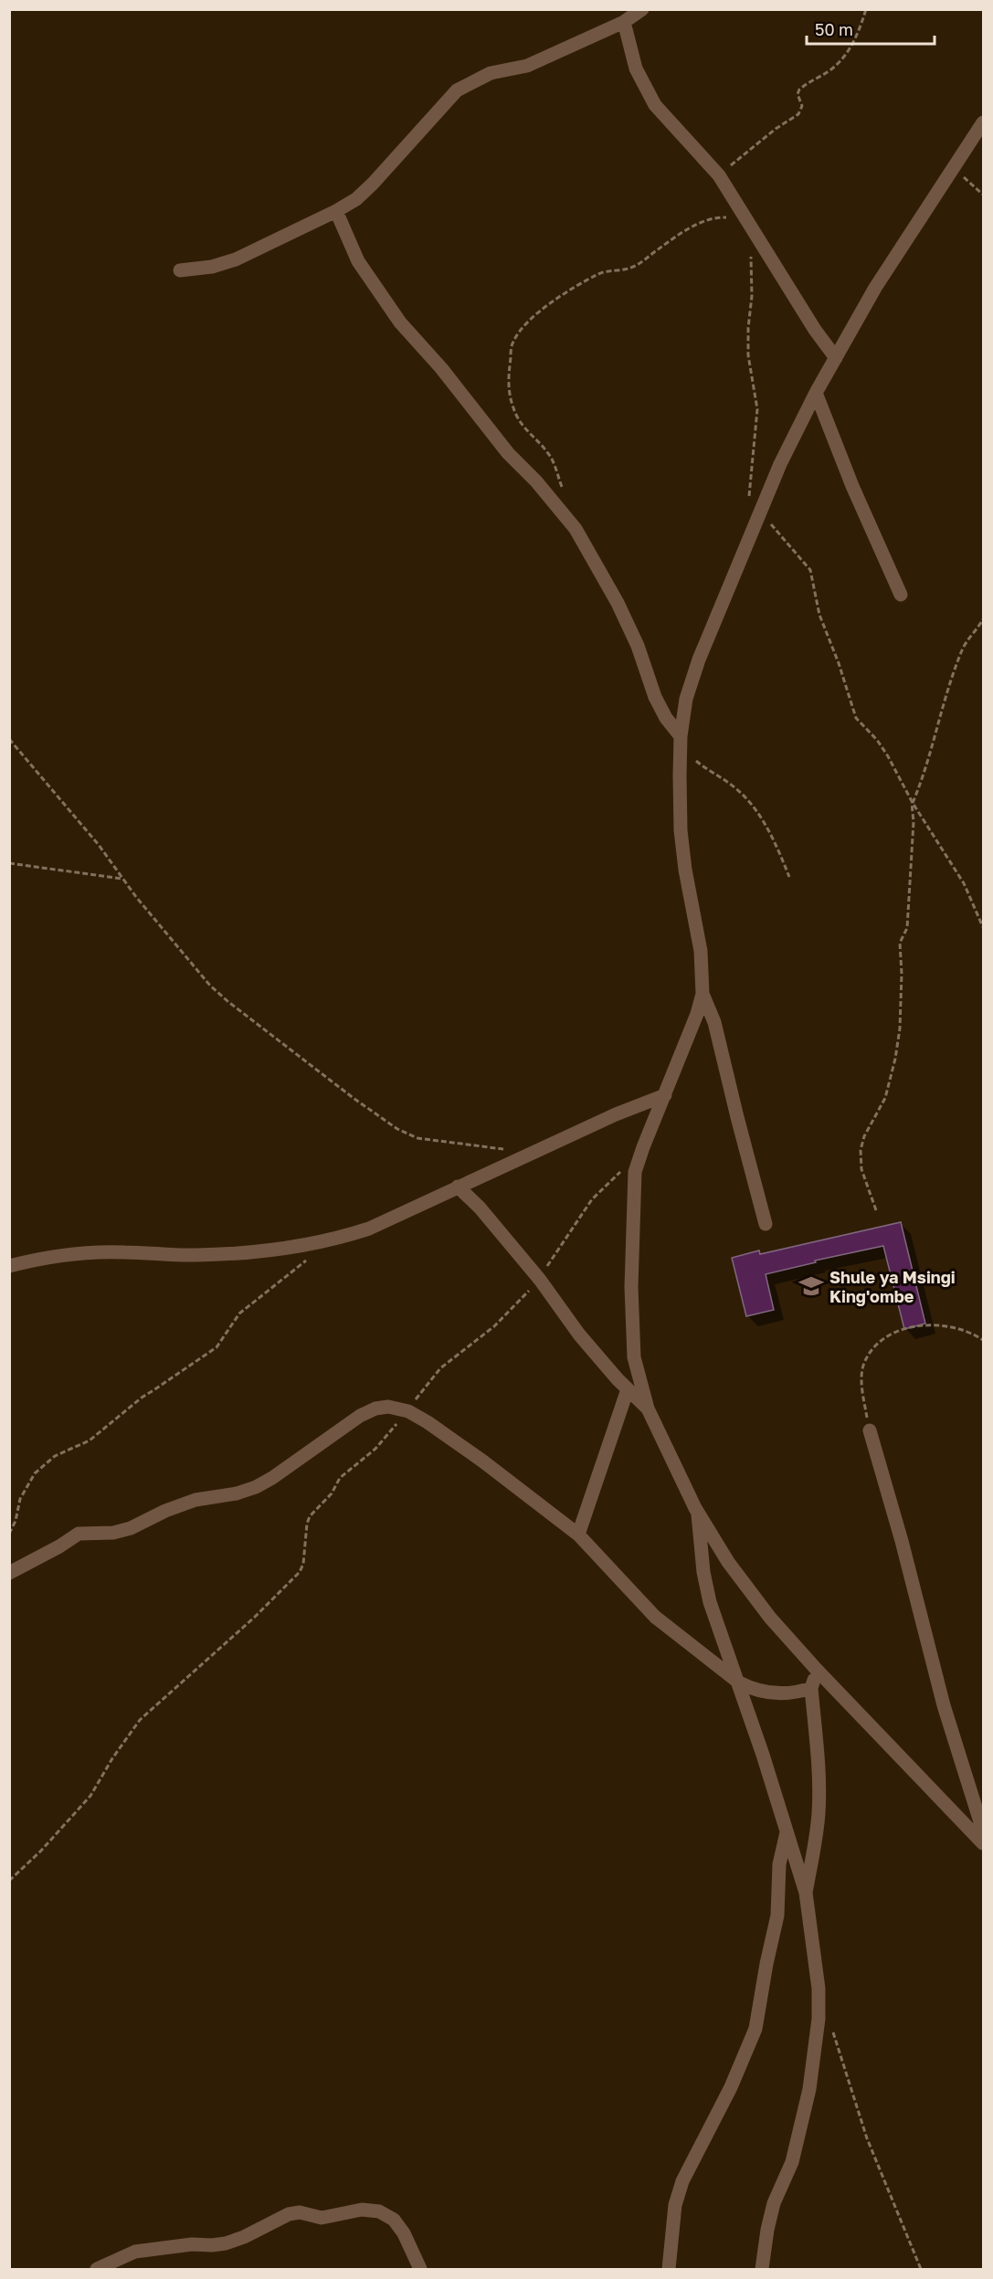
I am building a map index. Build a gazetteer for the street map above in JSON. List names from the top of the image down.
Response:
{
  "places": {
    "school or university": ["Shule ya Msingi King'ombe"]
  },
  "scale_bar": "50 m"
}
